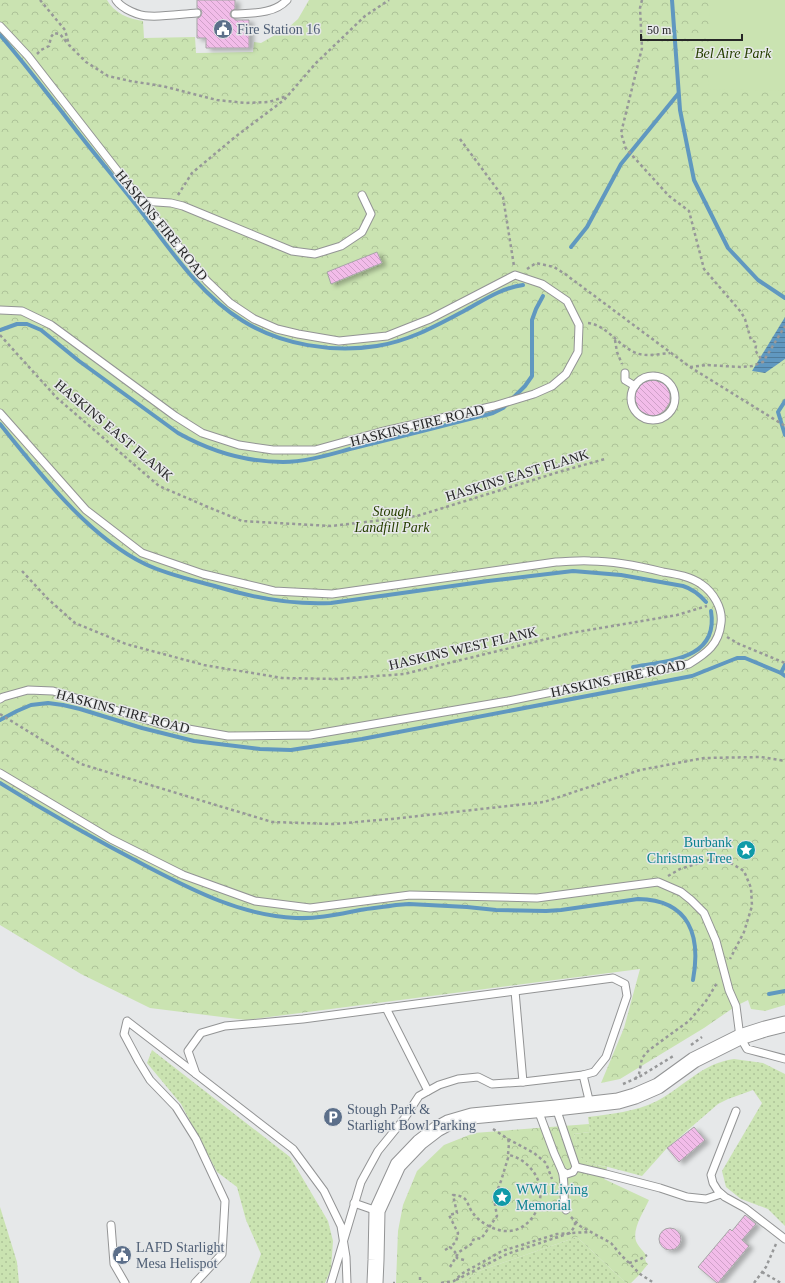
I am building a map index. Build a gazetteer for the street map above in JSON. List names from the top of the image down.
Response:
{
  "streets": {
    "lane": ["HASKINS FIRE ROAD"],
    "path": ["HASKINS EAST FLANK", "HASKINS WEST FLANK"]
  },
  "crossings": [
    ["HASKINS FIRE ROAD", "HASKINS WEST FLANK"]
  ],
  "parks": ["Bel Aire Park", "Stough Landfill Park"],
  "places": {
    "public building": ["Fire Station 16", "LAFD Starlight Mesa Helispot"],
    "place": ["Burbank Christmas Tree", "WWI Living Memorial"],
    "parking": ["Stough Park & Starlight Bowl Parking"]
  },
  "scale_bar": "50 m"
}
